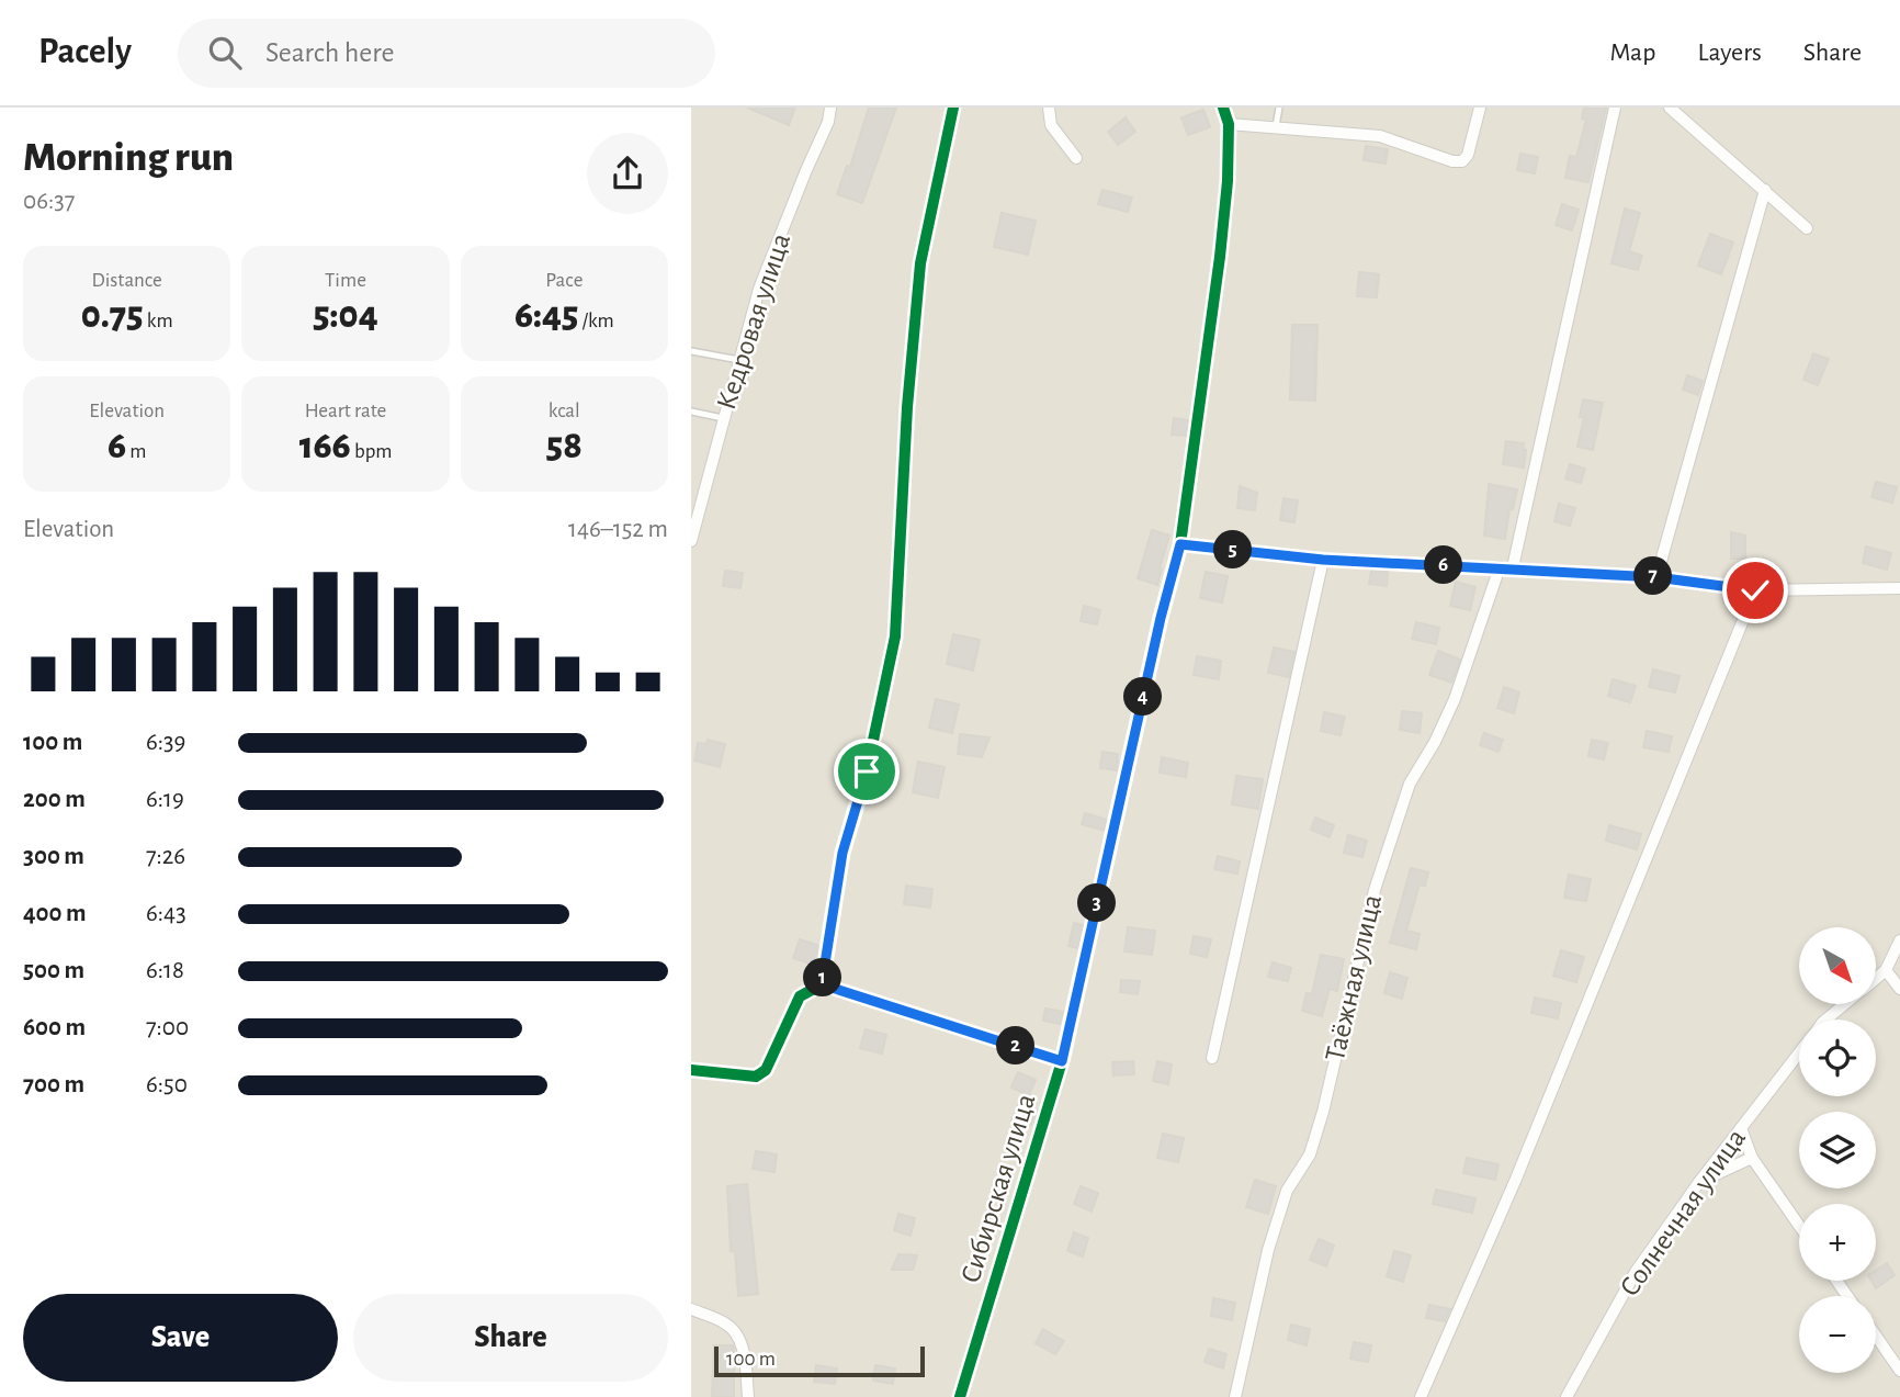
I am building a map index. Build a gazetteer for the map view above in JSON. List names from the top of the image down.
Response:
{
  "streets": {
    "street": [
      "Кедровая улица",
      "Таёжная улица",
      "Сибирская улица",
      "Солнечная улица"
    ]
  },
  "scale_bar": "100 m",
  "north": "bottom right",
  "page": {
    "header": "Pacely",
    "search": "Search here",
    "nav": ["Map", "Layers", "Share"],
    "heading": ["Morning run", "06:37"],
    "stats": [
      ["Distance", "0.75 km"],
      ["Time", "5:04"],
      ["Pace", "6:45 /km"],
      ["Elevation", "6 m"],
      ["Heart rate", "166 bpm"],
      ["kcal", "58"]
    ],
    "chart": ["Elevation", "146–152 m"],
    "pins": [
      "5",
      "6",
      "7",
      "4",
      "3",
      "1",
      "2"
    ],
    "list": [
      {
        "name": "100 m",
        "note": "6:39"
      },
      {
        "name": "200 m",
        "note": "6:19"
      },
      {
        "name": "300 m",
        "note": "7:26"
      },
      {
        "name": "400 m",
        "note": "6:43"
      },
      {
        "name": "500 m",
        "note": "6:18"
      },
      {
        "name": "600 m",
        "note": "7:00"
      },
      {
        "name": "700 m",
        "note": "6:50"
      }
    ],
    "map_buttons": ["+", "−"],
    "buttons": ["Save", "Share"],
    "scale": "100 m"
  }
}
